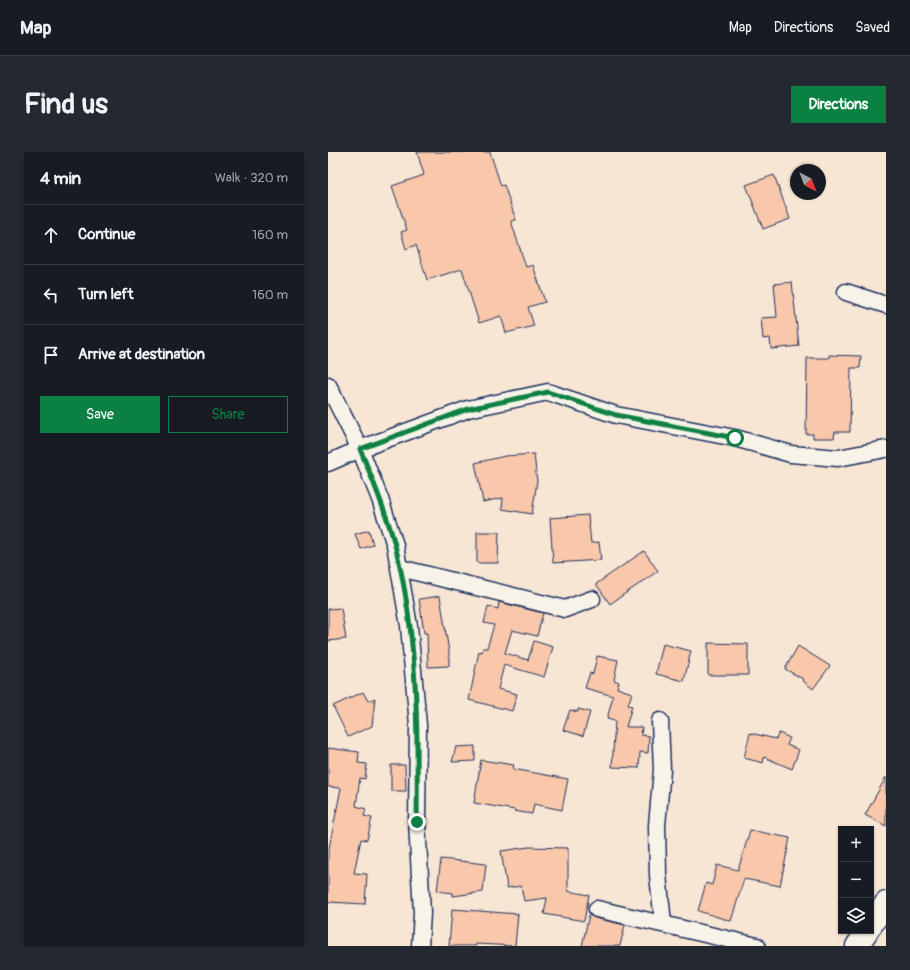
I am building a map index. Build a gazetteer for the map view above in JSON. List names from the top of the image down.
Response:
{
  "north": "bottom right",
  "page": {
    "header": "Map",
    "nav": ["Map", "Directions", "Saved"],
    "buttons": [
      "Directions",
      ["Save", "Share"]
    ],
    "title": "Find us",
    "heading": ["4 min", "Walk · 320 m"],
    "list": [
      ["Continue", "160 m"],
      ["Turn left", "160 m"],
      "Arrive at destination"
    ],
    "map_buttons": ["+", "−"]
  }
}
